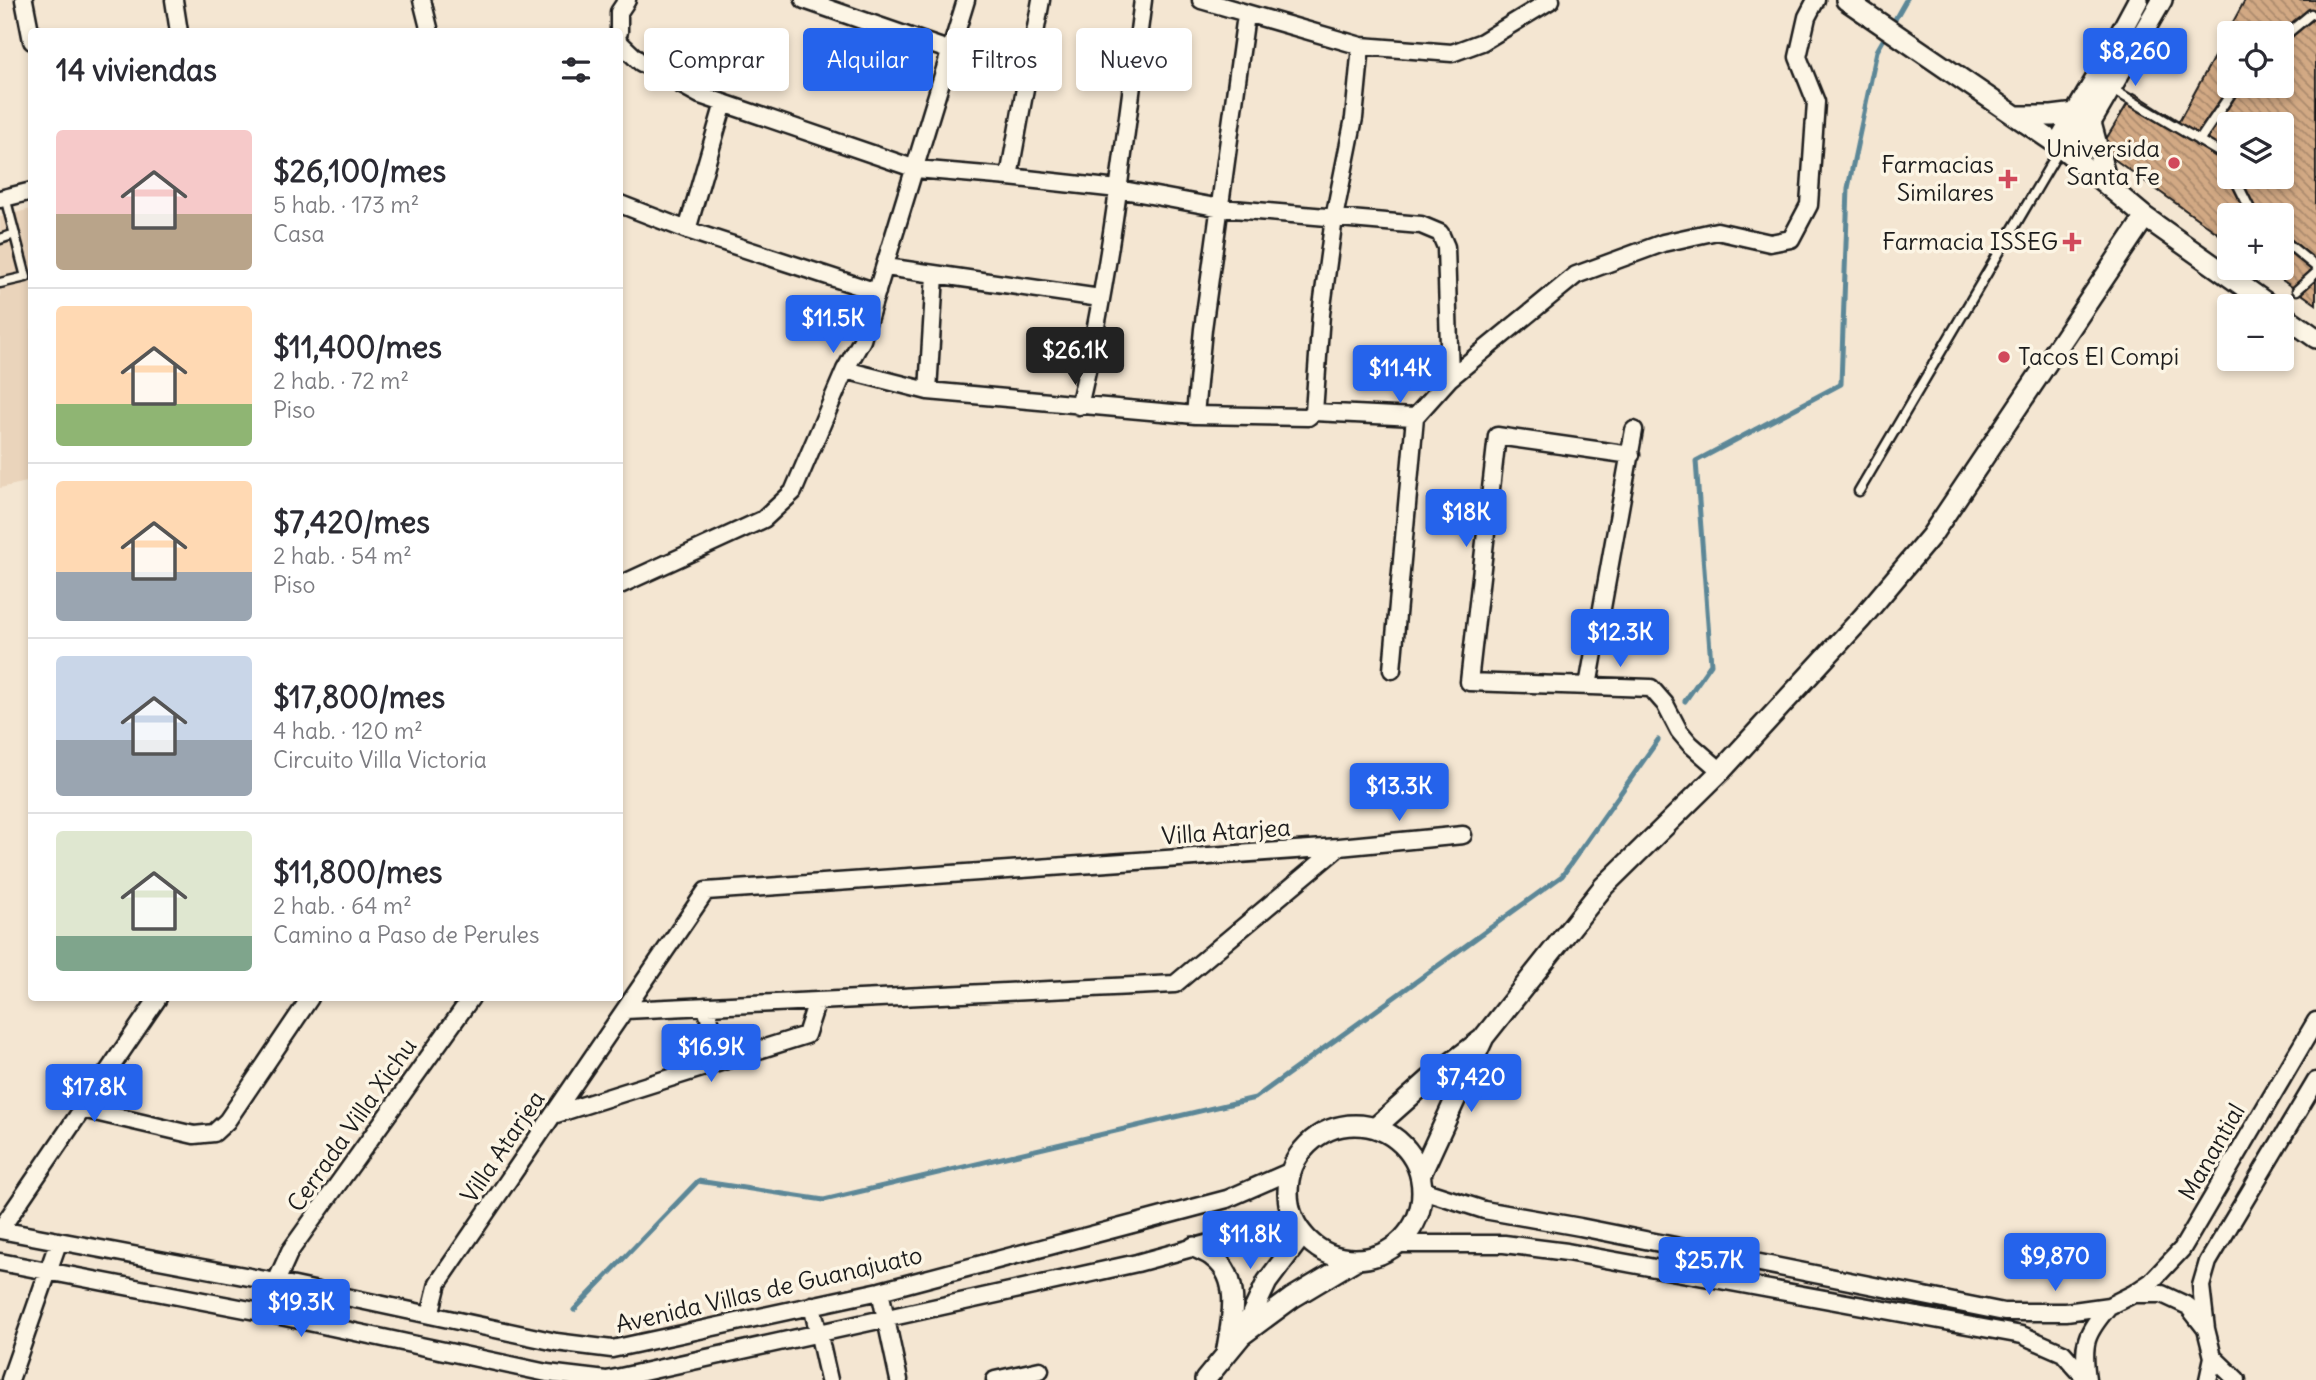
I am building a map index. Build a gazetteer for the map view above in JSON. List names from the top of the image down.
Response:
{
  "streets": {
    "street": [
      "Villa Atarjea",
      "Cerrada Villa Xichu",
      "Manantial",
      "Avenida Villas de Guanajuato"
    ]
  },
  "crossings": [
    ["Villa Atarjea", "Avenida Villas de Guanajuato"],
    ["Cerrada Villa Xichu", "Avenida Villas de Guanajuato"]
  ],
  "places": {
    "other": ["Universida Santa Fe", "Tacos El Compi"],
    "health": ["Farmacias Similares", "Farmacia ISSEG"]
  },
  "page": {
    "map_buttons": ["+", "−"],
    "price": [
      "$8,260",
      "$11.5K",
      "$26.1K",
      "$11.4K",
      "$18K",
      "$12.3K",
      "$13.3K",
      "$16.9K",
      "$7,420",
      "$17.8K",
      "$11.8K",
      "$9,870",
      "$25.7K",
      "$19.3K"
    ],
    "chip": [
      "Comprar",
      "Alquilar",
      "Filtros",
      "Nuevo"
    ],
    "heading": "14 viviendas",
    "list": [
      {
        "name": "$26,100/mes",
        "note": "5 hab. · 173 m² · Casa"
      },
      {
        "name": "$11,400/mes",
        "note": "2 hab. · 72 m² · Piso"
      },
      {
        "name": "$7,420/mes",
        "note": "2 hab. · 54 m² · Piso"
      },
      {
        "name": "$17,800/mes",
        "note": "4 hab. · 120 m² · Circuito Villa Victoria"
      },
      {
        "name": "$11,800/mes",
        "note": "2 hab. · 64 m² · Camino a Paso de Perules"
      }
    ]
  }
}
